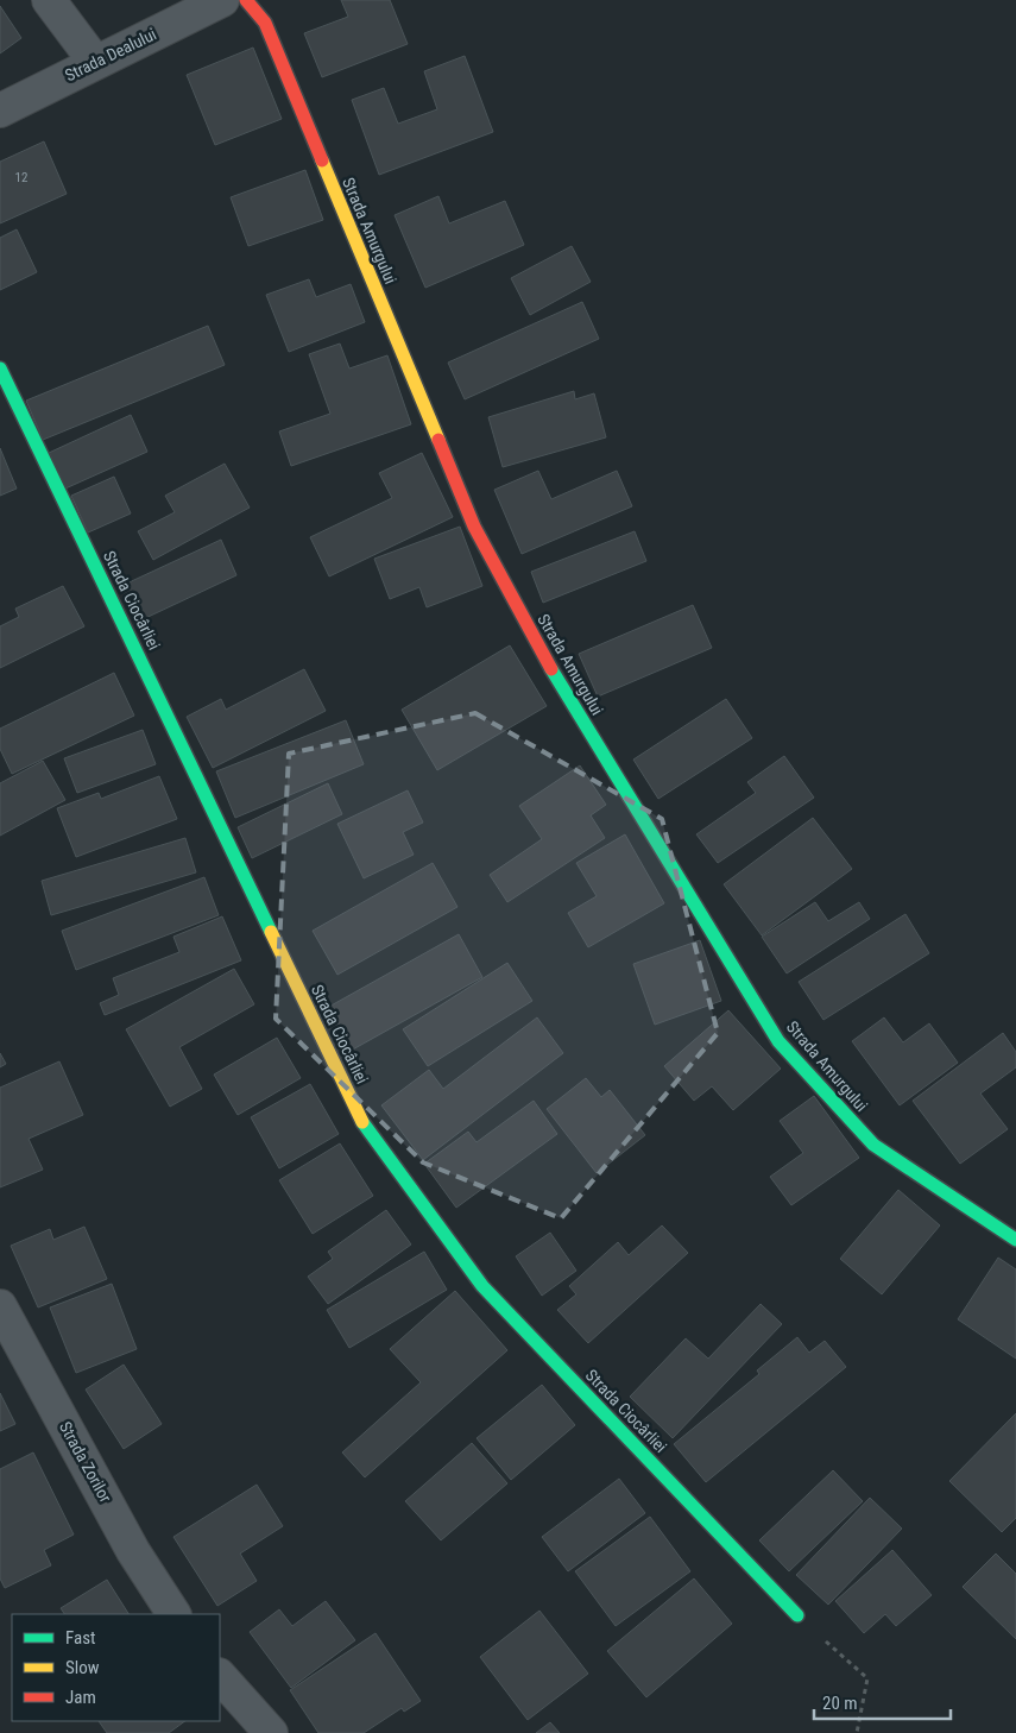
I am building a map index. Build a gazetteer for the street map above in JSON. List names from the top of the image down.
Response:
{
  "streets": {
    "street": [
      "Strada Dealului",
      "Strada Amurgului",
      "Strada Ciocârliei",
      "Strada Zorilor"
    ]
  },
  "house_numbers": ["12"],
  "legend": ["Fast", "Slow", "Jam"],
  "scale_bar": "20 m"
}
